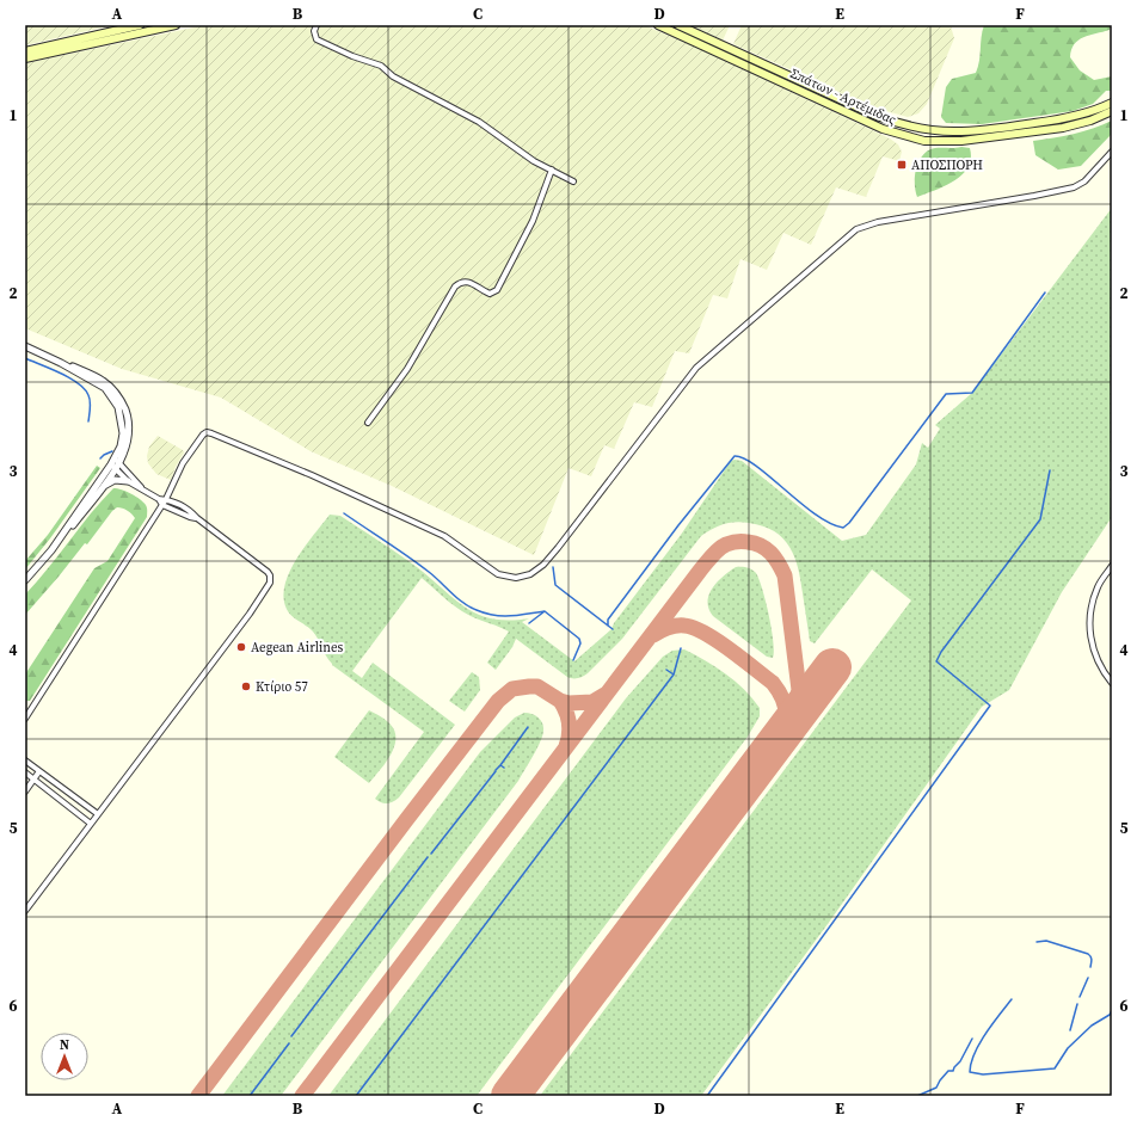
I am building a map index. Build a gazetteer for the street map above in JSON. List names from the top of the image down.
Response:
{
  "streets": {
    "main road": ["Σπάτων - Αρτέμιδας"]
  },
  "places": {
    "transit": ["ΑΠΟΣΠΟΡΗ"],
    "other": ["Aegean Airlines", "Κτίριο 57"]
  },
  "north": "top",
  "grid": {
    "columns": [
      "A",
      "B",
      "C",
      "D",
      "E",
      "F"
    ],
    "rows": [
      "1",
      "2",
      "3",
      "4",
      "5",
      "6"
    ]
  }
}
